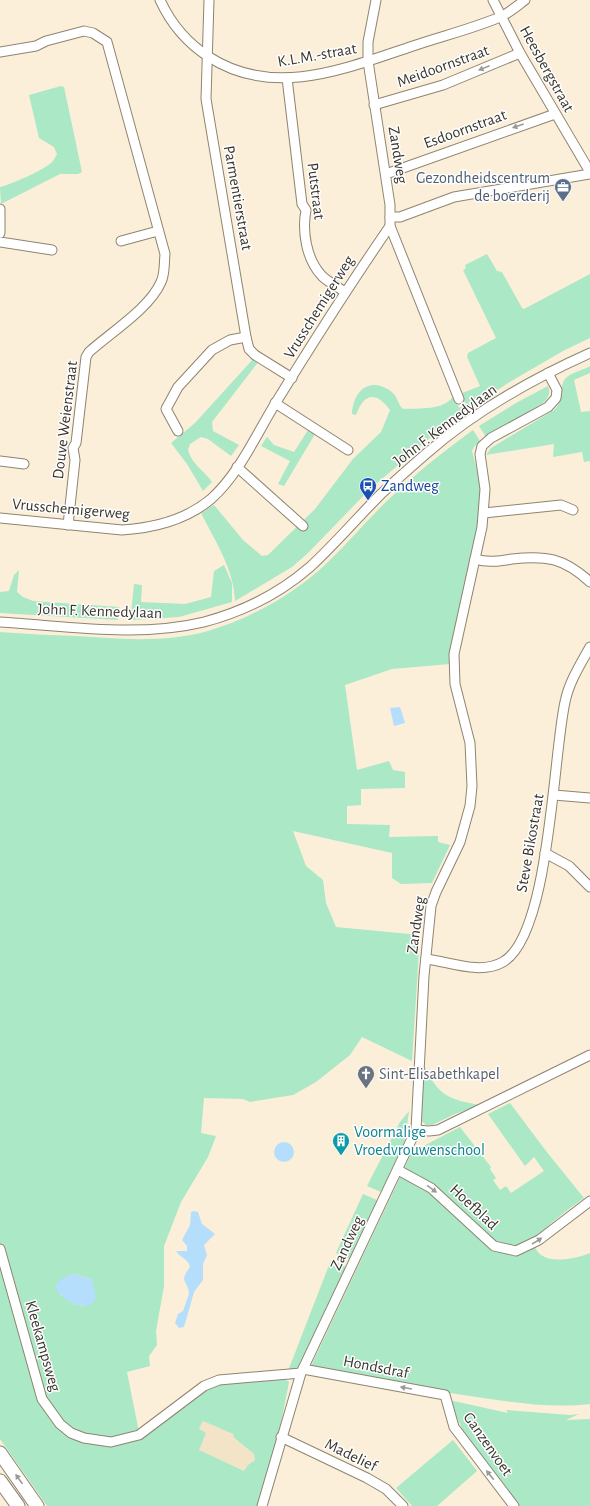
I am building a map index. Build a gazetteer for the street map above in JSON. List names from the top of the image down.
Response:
{
  "streets": {
    "street": [
      "K.L.M.-straat",
      "Meidoornstraat",
      "Heesbergstraat",
      "Esdoornstraat",
      "Zandweg",
      "Putstraat",
      "Parmentierstraat",
      "Vrusschemigerweg",
      "Douve Weienstraat",
      "John F. Kennedylaan",
      "Steve Bikostraat",
      "Hoefblad",
      "Kleekampsweg",
      "Hondsdraf",
      "Ganzenvoet",
      "Madelief"
    ]
  },
  "crossings": [
    ["K.L.M.-straat", "Heesbergstraat"],
    ["K.L.M.-straat", "Zandweg"],
    ["K.L.M.-straat", "Putstraat"],
    ["K.L.M.-straat", "Parmentierstraat"],
    ["Meidoornstraat", "Heesbergstraat"],
    ["Meidoornstraat", "Zandweg"],
    ["Heesbergstraat", "Esdoornstraat"],
    ["Esdoornstraat", "Zandweg"],
    ["Zandweg", "Vrusschemigerweg"],
    ["Zandweg", "John F. Kennedylaan"],
    ["Zandweg", "Steve Bikostraat"],
    ["Zandweg", "Hoefblad"],
    ["Zandweg", "Kleekampsweg"],
    ["Zandweg", "Hondsdraf"],
    ["Zandweg", "Madelief"],
    ["Putstraat", "Vrusschemigerweg"],
    ["Parmentierstraat", "Vrusschemigerweg"],
    ["Vrusschemigerweg", "Douve Weienstraat"],
    ["Kleekampsweg", "Hondsdraf"],
    ["Hondsdraf", "Ganzenvoet"]
  ],
  "one_way": [
    "Meidoornstraat",
    "Hoefblad",
    "Hondsdraf",
    "Ganzenvoet"
  ],
  "places": {
    "office": ["Gezondheidscentrum de boerderij"],
    "bus stop": ["Zandweg"],
    "church": ["Sint-Elisabethkapel"],
    "building": ["Voormalige Vroedvrouwenschool"]
  }
}
